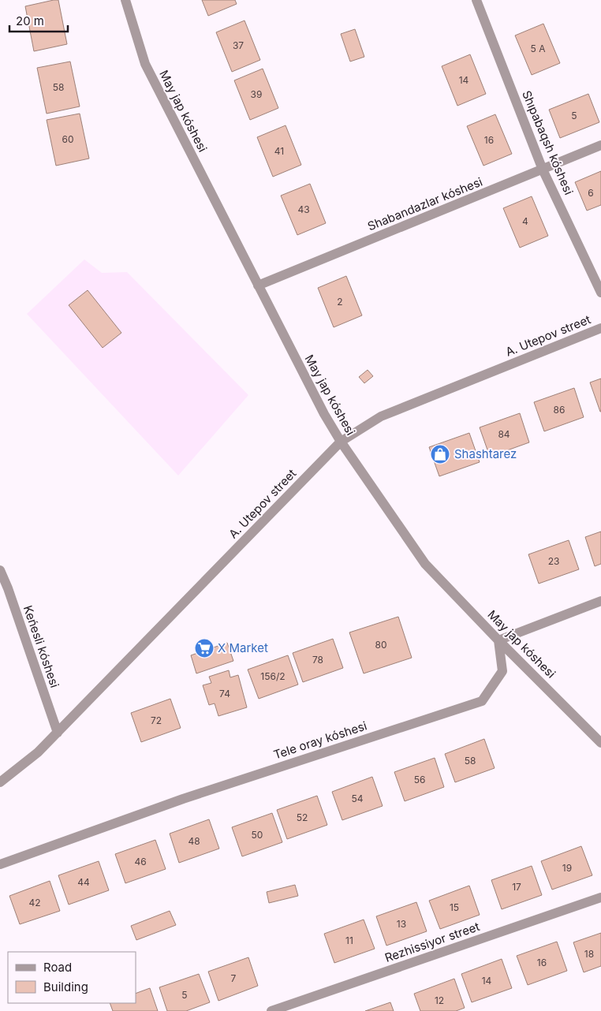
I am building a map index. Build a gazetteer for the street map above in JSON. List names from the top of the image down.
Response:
{
  "streets": {
    "street": [
      "May jap kóshesi",
      "Shıpabaqsh kóshesi",
      "Shabandazlar kóshesi",
      "A. Utepov street",
      "Keńesli kóshesi",
      "Tele oray kóshesi",
      "Rezhissiyor street"
    ]
  },
  "crossings": [
    ["May jap kóshesi", "Shabandazlar kóshesi"],
    ["May jap kóshesi", "A. Utepov street"],
    ["May jap kóshesi", "Tele oray kóshesi"],
    ["Shıpabaqsh kóshesi", "Shabandazlar kóshesi"],
    ["A. Utepov street", "Keńesli kóshesi"]
  ],
  "places": {
    "shop": ["Shashtarez"],
    "supermarket": ["X Market"]
  },
  "house_numbers": [
    "37",
    "5 А",
    "14",
    "58",
    "39",
    "5",
    "60",
    "16",
    "41",
    "6",
    "43",
    "4",
    "2",
    "86",
    "84",
    "23",
    "80",
    "78",
    "156/2",
    "74",
    "72",
    "58",
    "56",
    "54",
    "52",
    "50",
    "48",
    "46",
    "19",
    "44",
    "17",
    "42",
    "15",
    "13",
    "11",
    "18",
    "16",
    "7",
    "14",
    "5",
    "12"
  ],
  "legend": ["Road", "Building"],
  "scale_bar": "20 m"
}
